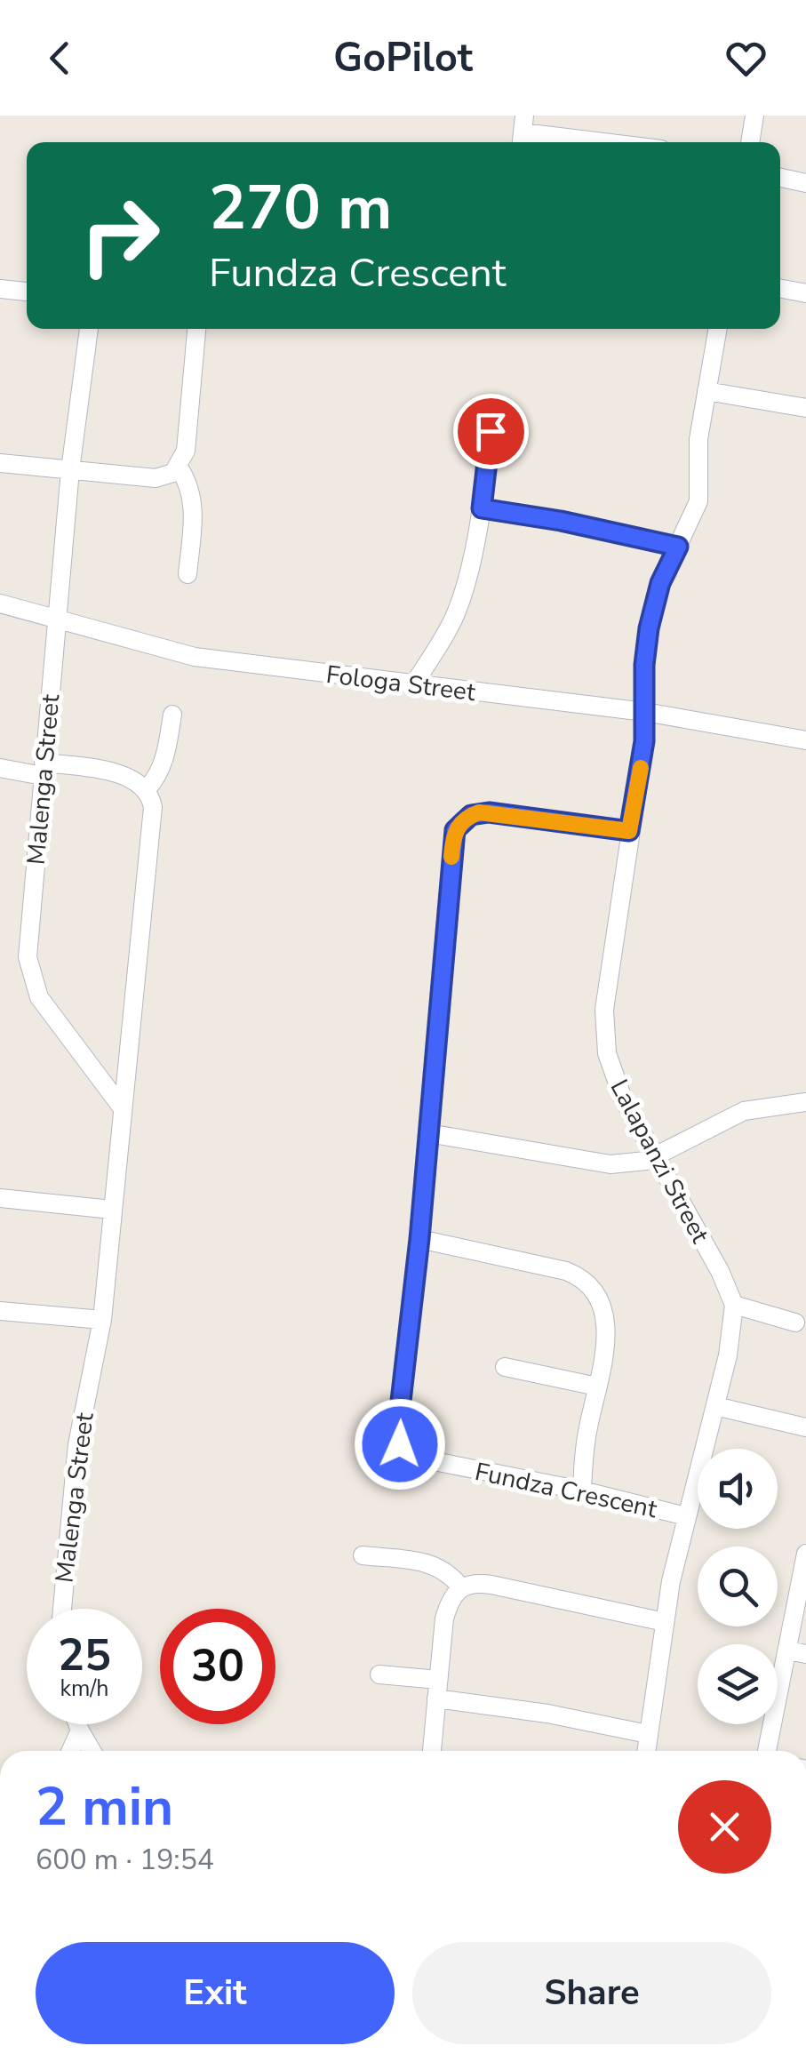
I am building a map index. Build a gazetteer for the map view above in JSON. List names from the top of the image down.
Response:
{
  "streets": {
    "street": [
      "Fologa Street",
      "Malenga Street",
      "Lalapanzi Street",
      "Fundza Crescent"
    ]
  },
  "crossings": [
    ["Fologa Street", "Malenga Street"],
    ["Fologa Street", "Lalapanzi Street"],
    ["Lalapanzi Street", "Fundza Crescent"]
  ],
  "page": {
    "header": "GoPilot",
    "turn": ["270 m", "Fundza Crescent"],
    "speed": "25 km/h",
    "limit": "30",
    "heading": ["2 min", "600 m · 19:54"],
    "buttons": ["Exit", "Share"]
  }
}
